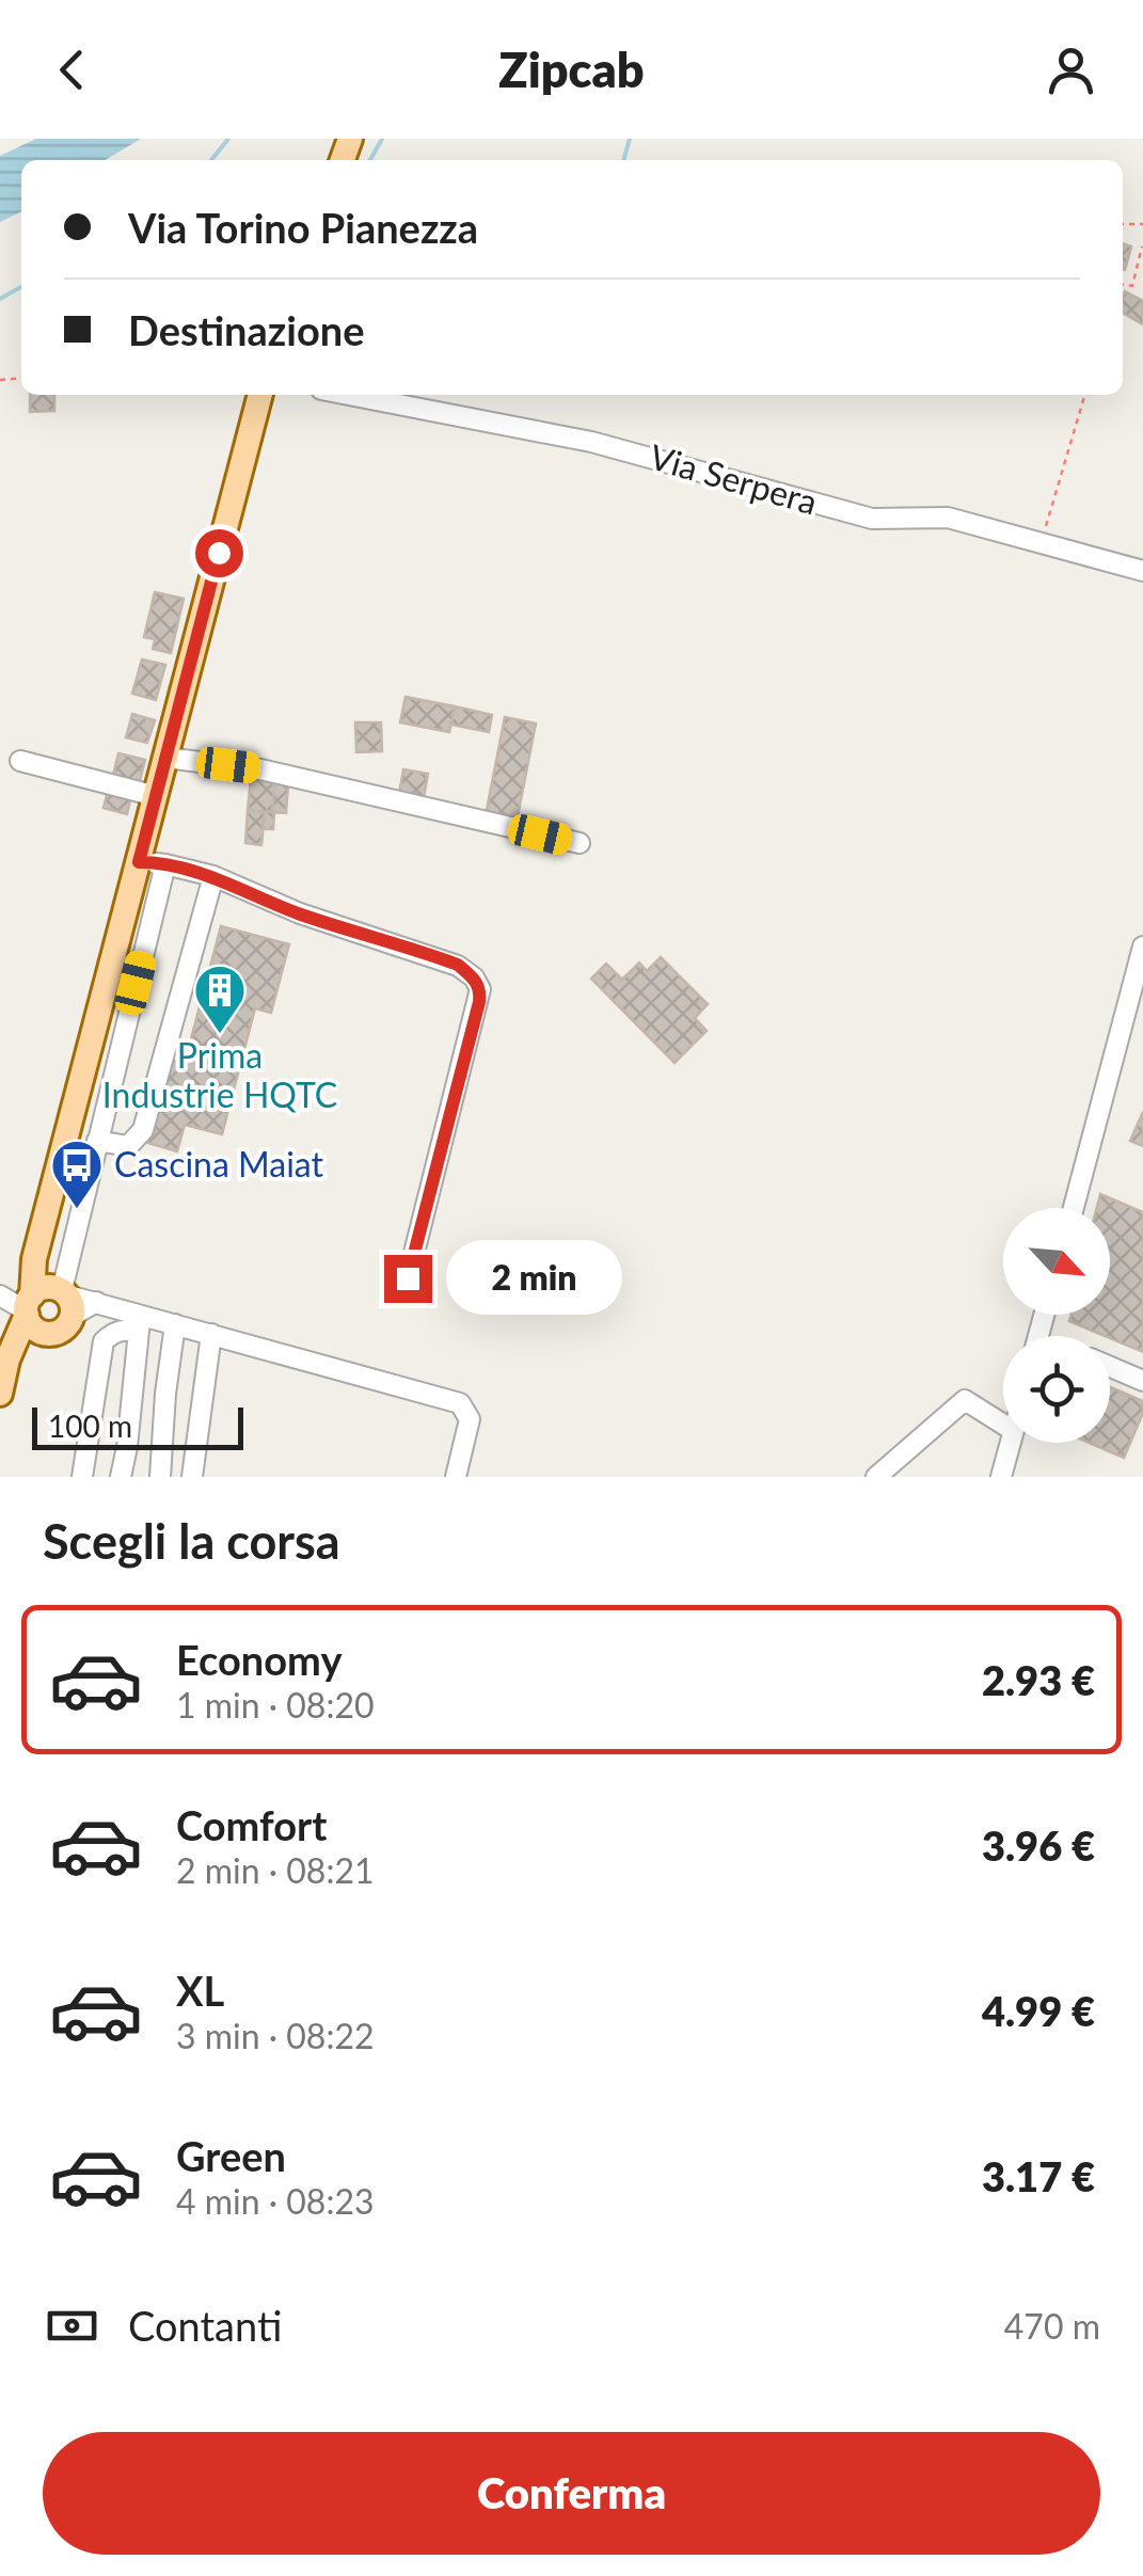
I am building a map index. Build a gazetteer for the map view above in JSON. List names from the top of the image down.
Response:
{
  "streets": {
    "street": ["Via Serpera"]
  },
  "places": {
    "building": ["Prima Industrie HQTC"],
    "bus stop": ["Cascina Maiat"]
  },
  "scale_bar": "100 m",
  "north": "bottom right",
  "page": {
    "header": "Zipcab",
    "banner": ["Via Torino Pianezza", "Destinazione"],
    "bubble": "2 min",
    "scale": "100 m",
    "heading": "Scegli la corsa",
    "list": [
      {
        "name": "Economy",
        "note": "1 min · 08:20",
        "value": "2.93 €"
      },
      {
        "name": "Comfort",
        "note": "2 min · 08:21",
        "value": "3.96 €"
      },
      {
        "name": "XL",
        "note": "3 min · 08:22",
        "value": "4.99 €"
      },
      {
        "name": "Green",
        "note": "4 min · 08:23",
        "value": "3.17 €"
      }
    ],
    "pay": ["Contanti", "470 m"],
    "buttons": "Conferma"
  }
}
